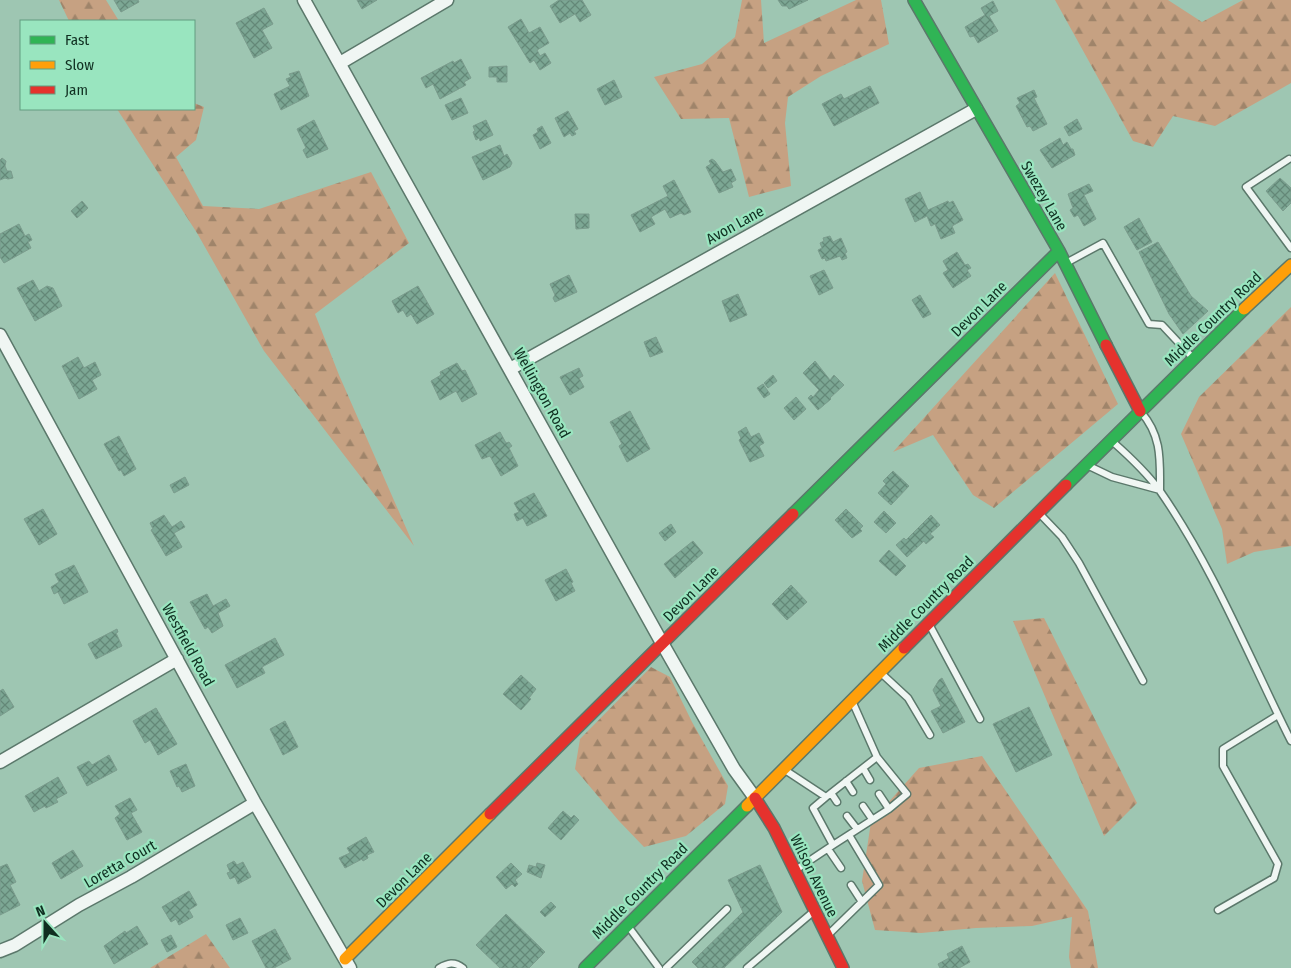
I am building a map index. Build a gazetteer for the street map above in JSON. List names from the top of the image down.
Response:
{
  "streets": {
    "street": [
      "Swezey Lane",
      "Avon Lane",
      "Devon Lane",
      "Middle Country Road",
      "Wellington Road",
      "Westfield Road",
      "Loretta Court",
      "Wilson Avenue"
    ]
  },
  "crossings": [
    ["Swezey Lane", "Avon Lane"],
    ["Swezey Lane", "Devon Lane"],
    ["Swezey Lane", "Middle Country Road"],
    ["Avon Lane", "Wellington Road"],
    ["Devon Lane", "Wellington Road"],
    ["Devon Lane", "Westfield Road"],
    ["Middle Country Road", "Wellington Road"],
    ["Middle Country Road", "Wilson Avenue"],
    ["Wellington Road", "Wilson Avenue"],
    ["Westfield Road", "Loretta Court"]
  ],
  "legend": ["Fast", "Slow", "Jam"],
  "north": "top"
}
